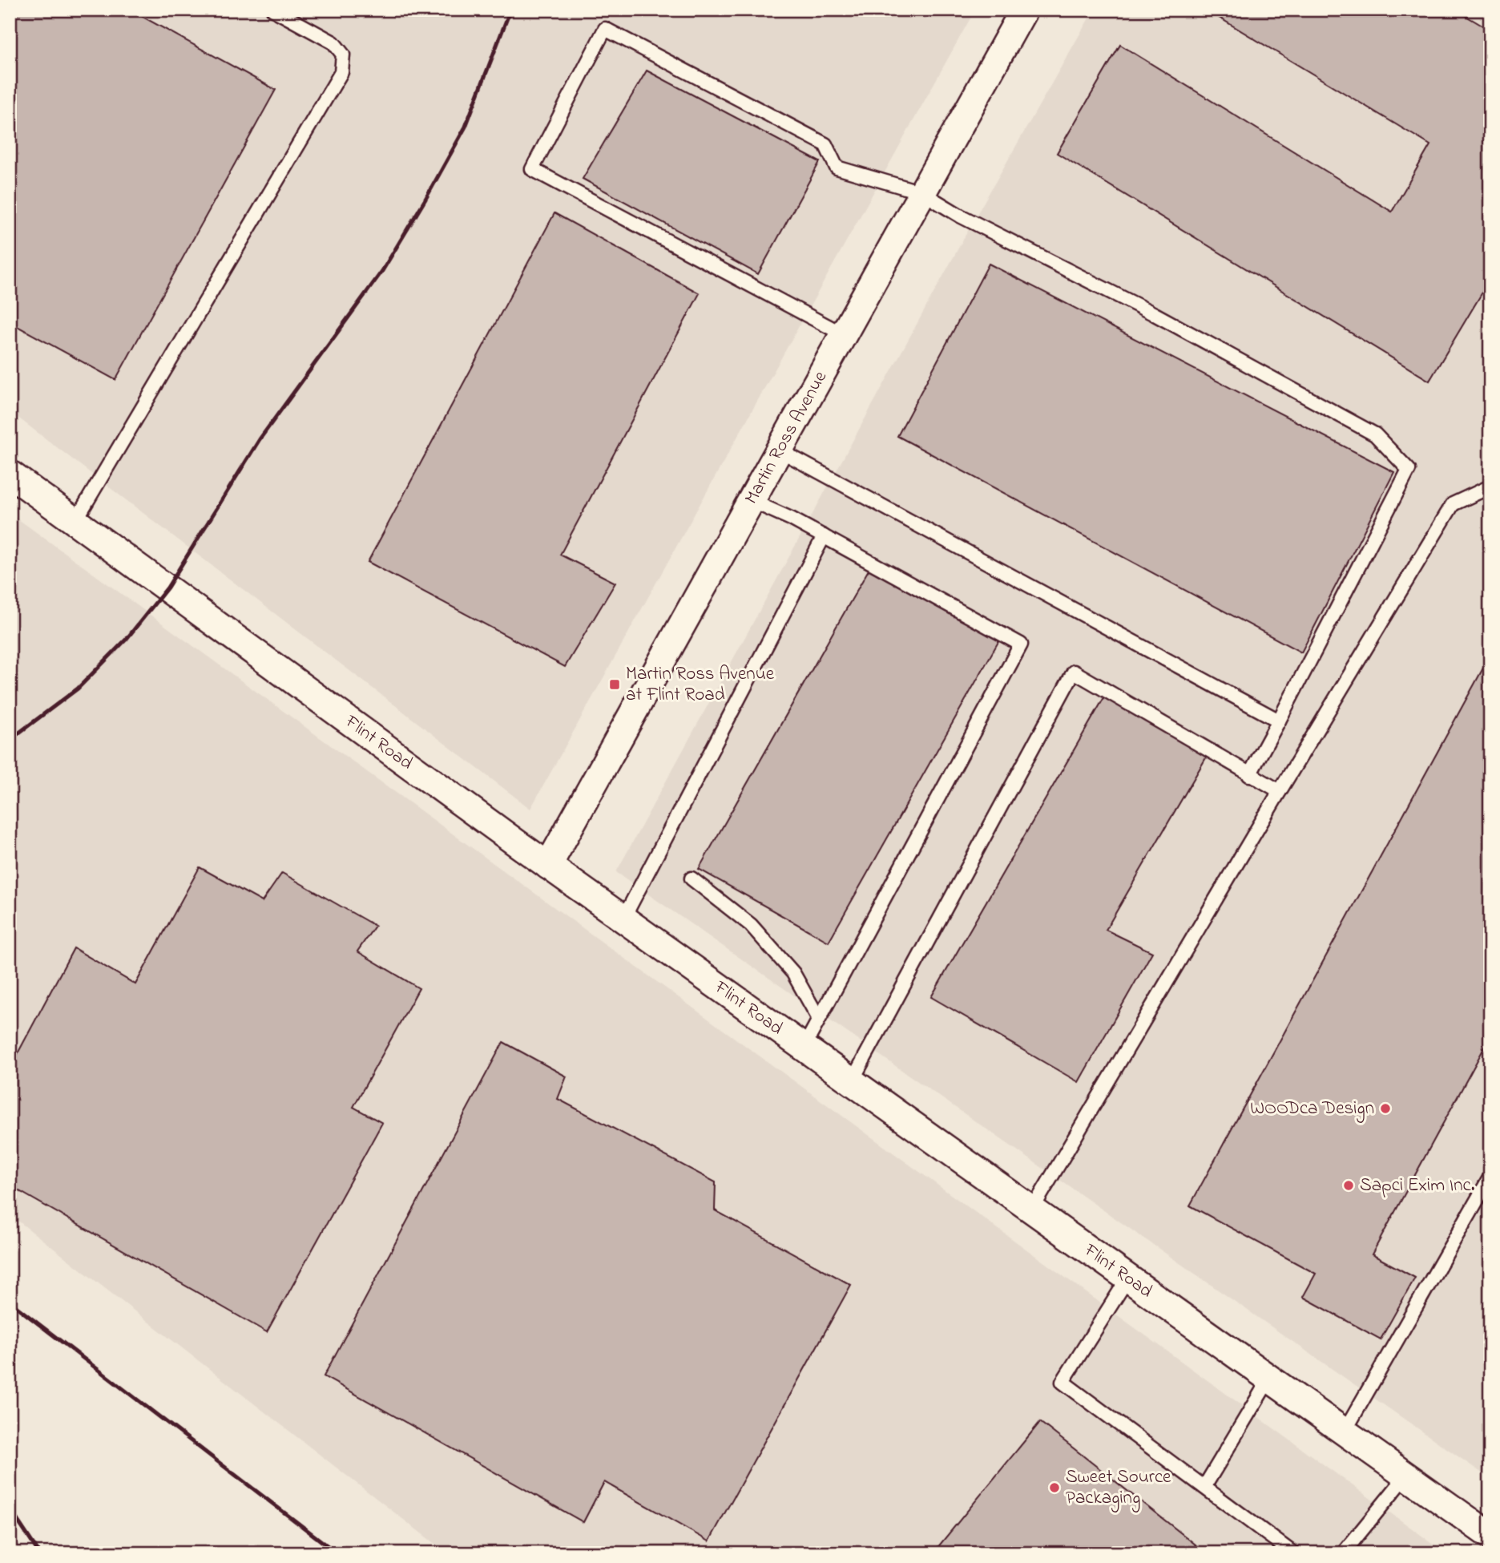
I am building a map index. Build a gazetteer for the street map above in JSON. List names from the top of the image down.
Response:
{
  "streets": {
    "street": ["Martin Ross Avenue", "Flint Road"]
  },
  "crossings": [
    ["Martin Ross Avenue", "Flint Road"]
  ],
  "places": {
    "transit": ["Martin Ross Avenue at Flint Road"],
    "other": ["WOODca Design", "Sapci Exim Inc.", "Sweet Source Packaging"]
  }
}
